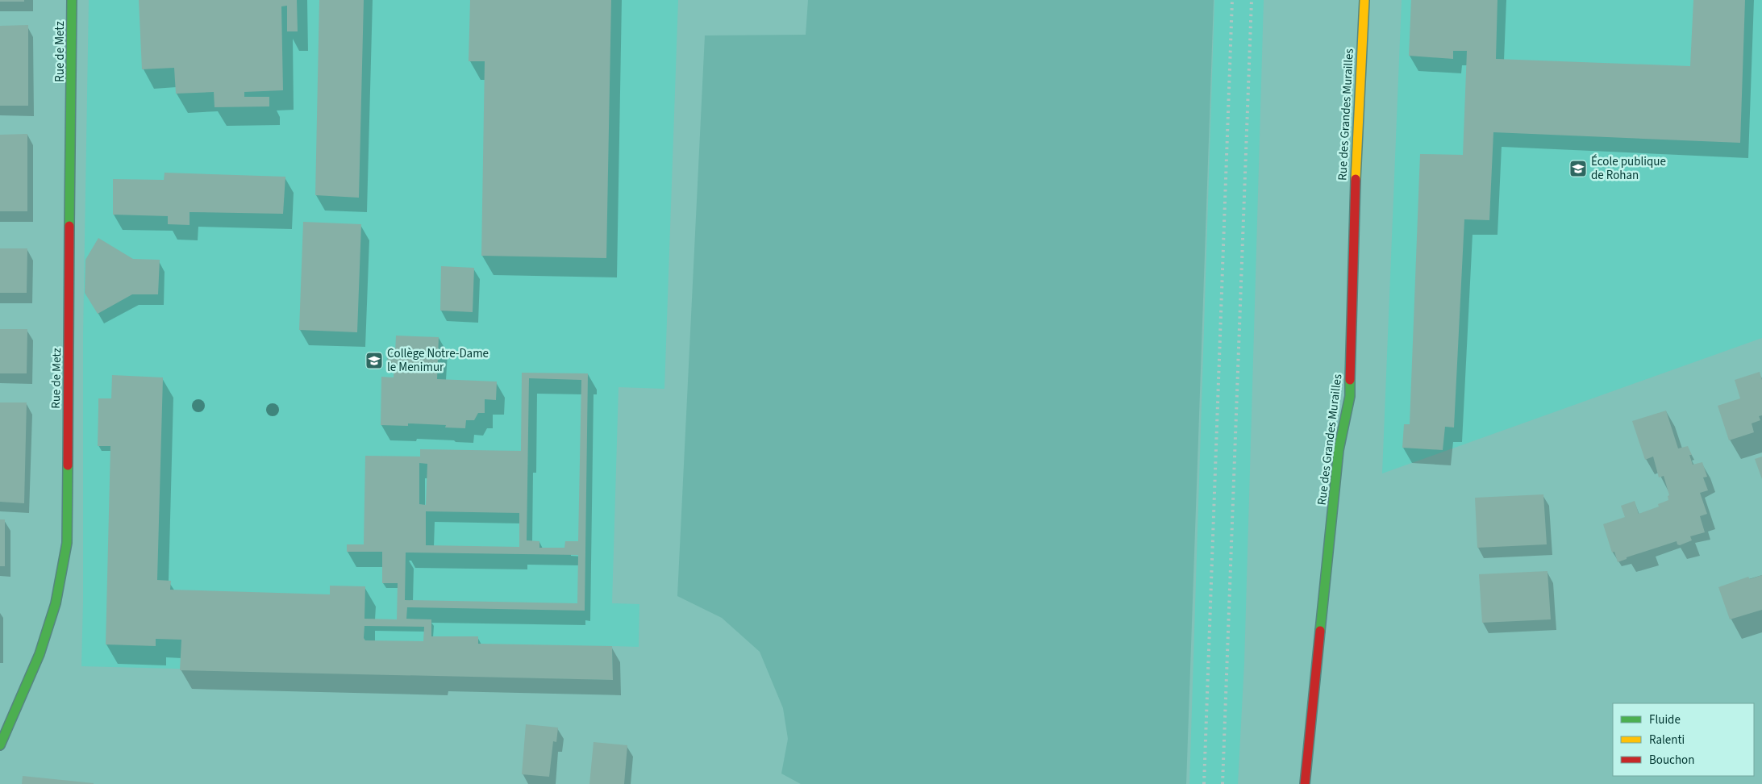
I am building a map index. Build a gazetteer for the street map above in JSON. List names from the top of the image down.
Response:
{
  "streets": {
    "street": ["Rue de Metz", "Rue des Grandes Murailles"]
  },
  "places": {
    "school or university": ["École publique de Rohan", "Collège Notre-Dame le Menimur"]
  },
  "legend": ["Fluide", "Ralenti", "Bouchon"]
}
